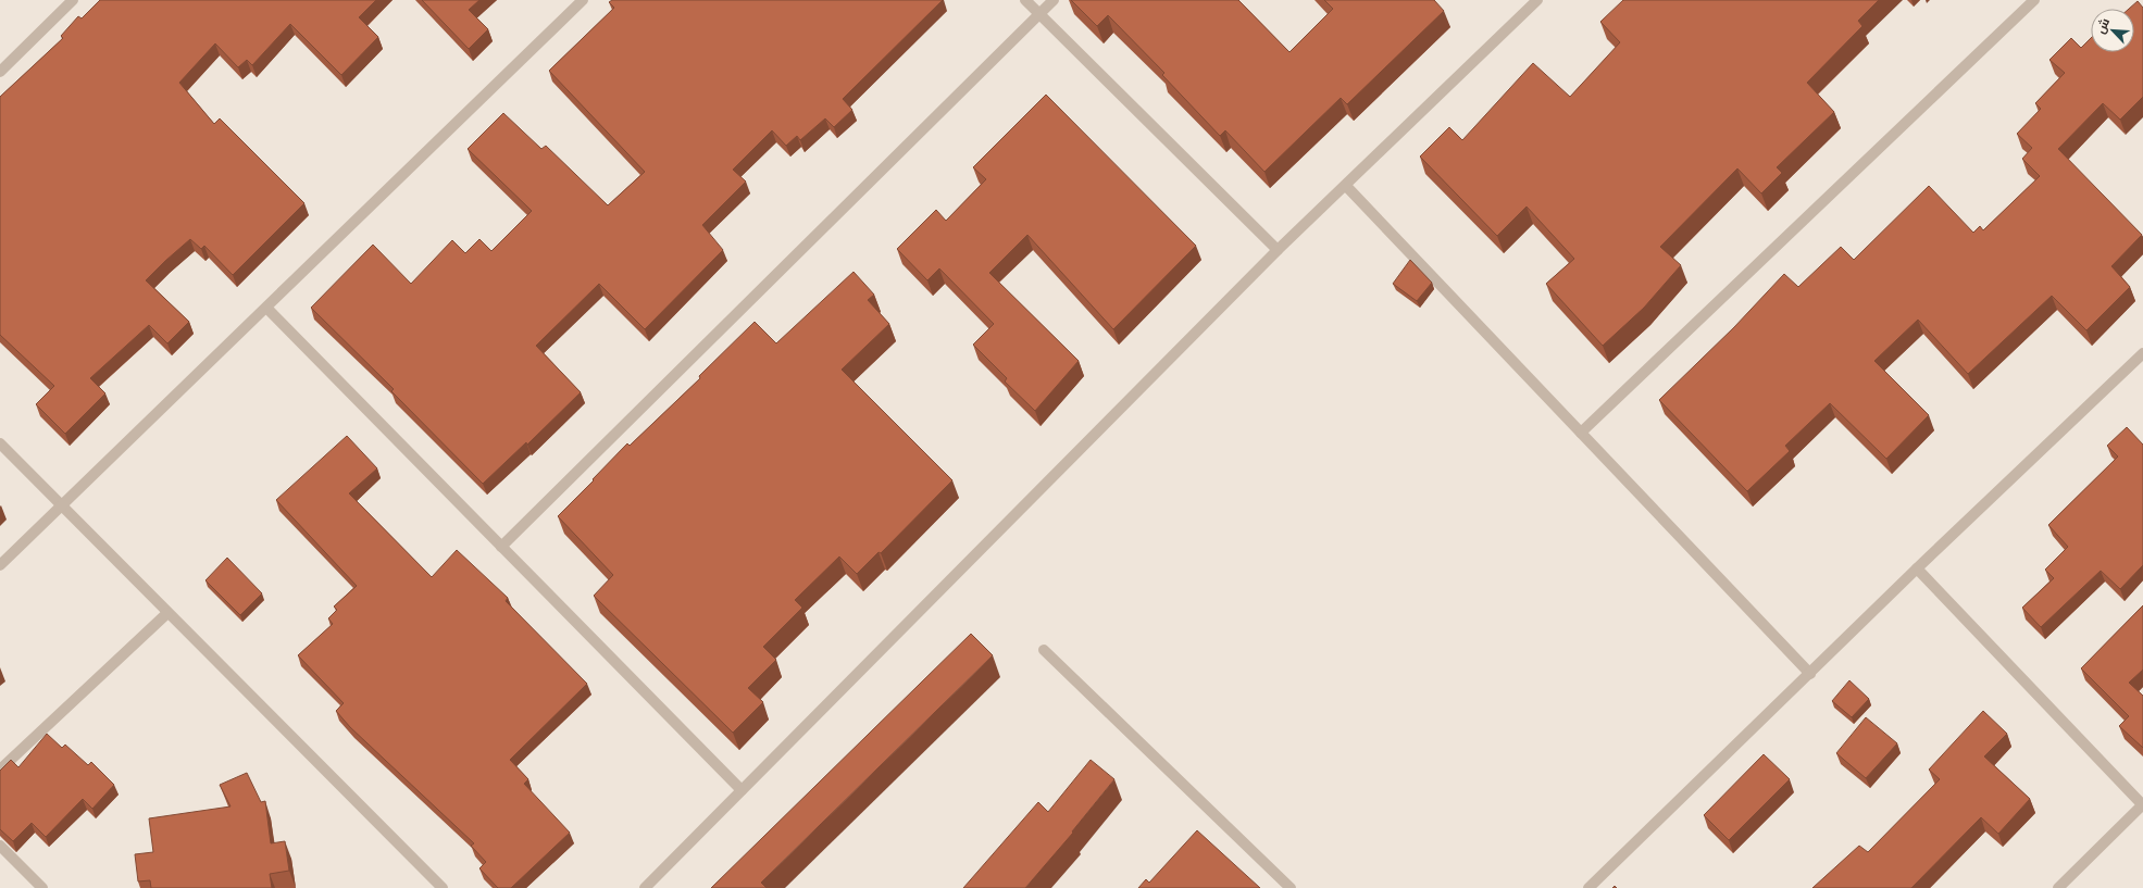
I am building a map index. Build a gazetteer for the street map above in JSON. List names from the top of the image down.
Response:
{
  "north": "top left"
}
